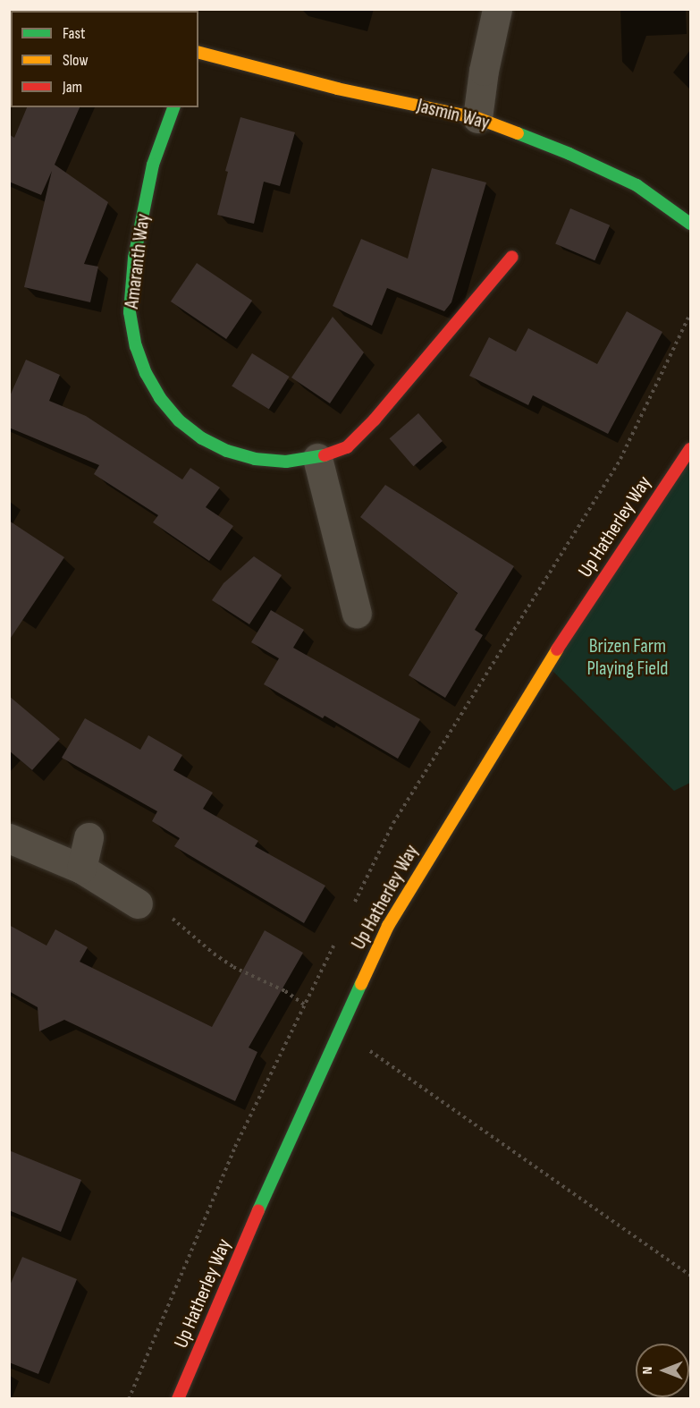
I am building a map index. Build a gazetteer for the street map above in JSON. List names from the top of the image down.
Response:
{
  "streets": {
    "street": ["Jasmin Way", "Amaranth Way", "Up Hatherley Way"]
  },
  "parks": ["Brizen Farm Playing Field"],
  "legend": ["Fast", "Slow", "Jam"],
  "north": "left"
}
